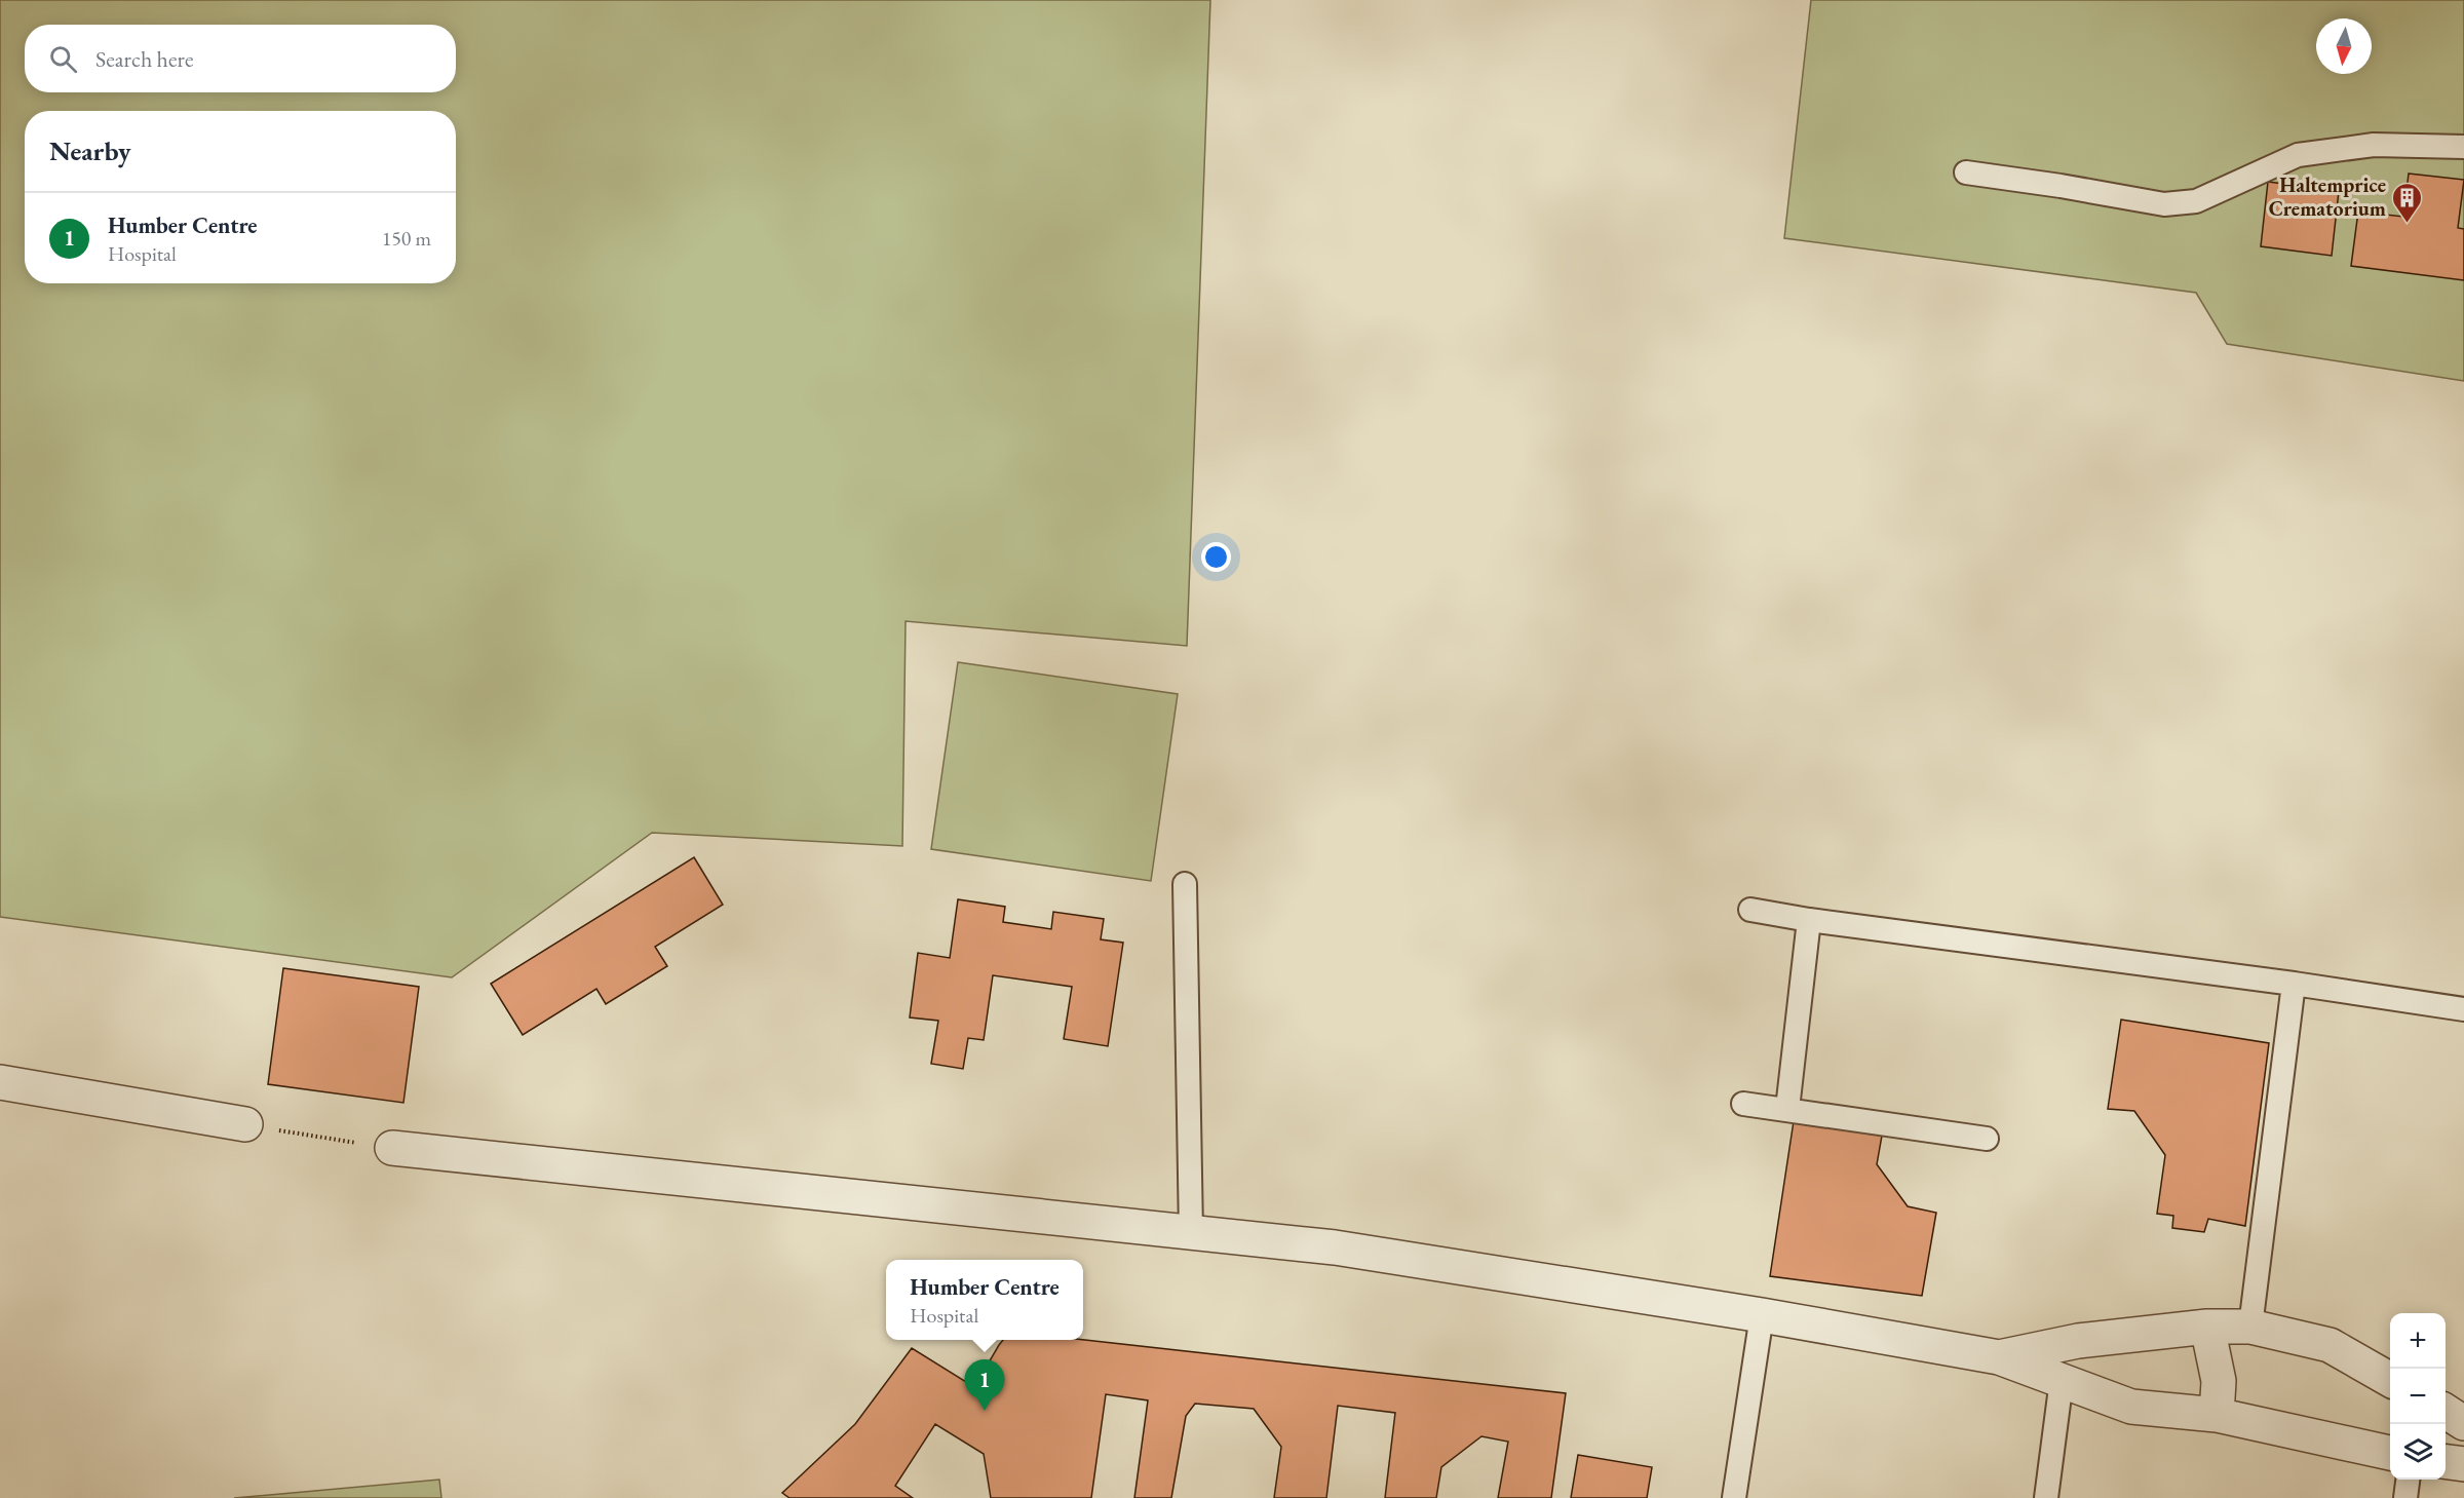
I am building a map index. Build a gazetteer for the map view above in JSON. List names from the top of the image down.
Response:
{
  "places": {
    "building": ["Haltemprice Crematorium"]
  },
  "north": "bottom",
  "page": {
    "search": "Search here",
    "heading": "Nearby",
    "list": [
      {
        "mark": "1",
        "name": "Humber Centre",
        "note": "Hospital",
        "value": "150 m"
      }
    ],
    "popup": ["Humber Centre", "Hospital"],
    "map_buttons": ["+", "−"],
    "pins": "1"
  }
}
